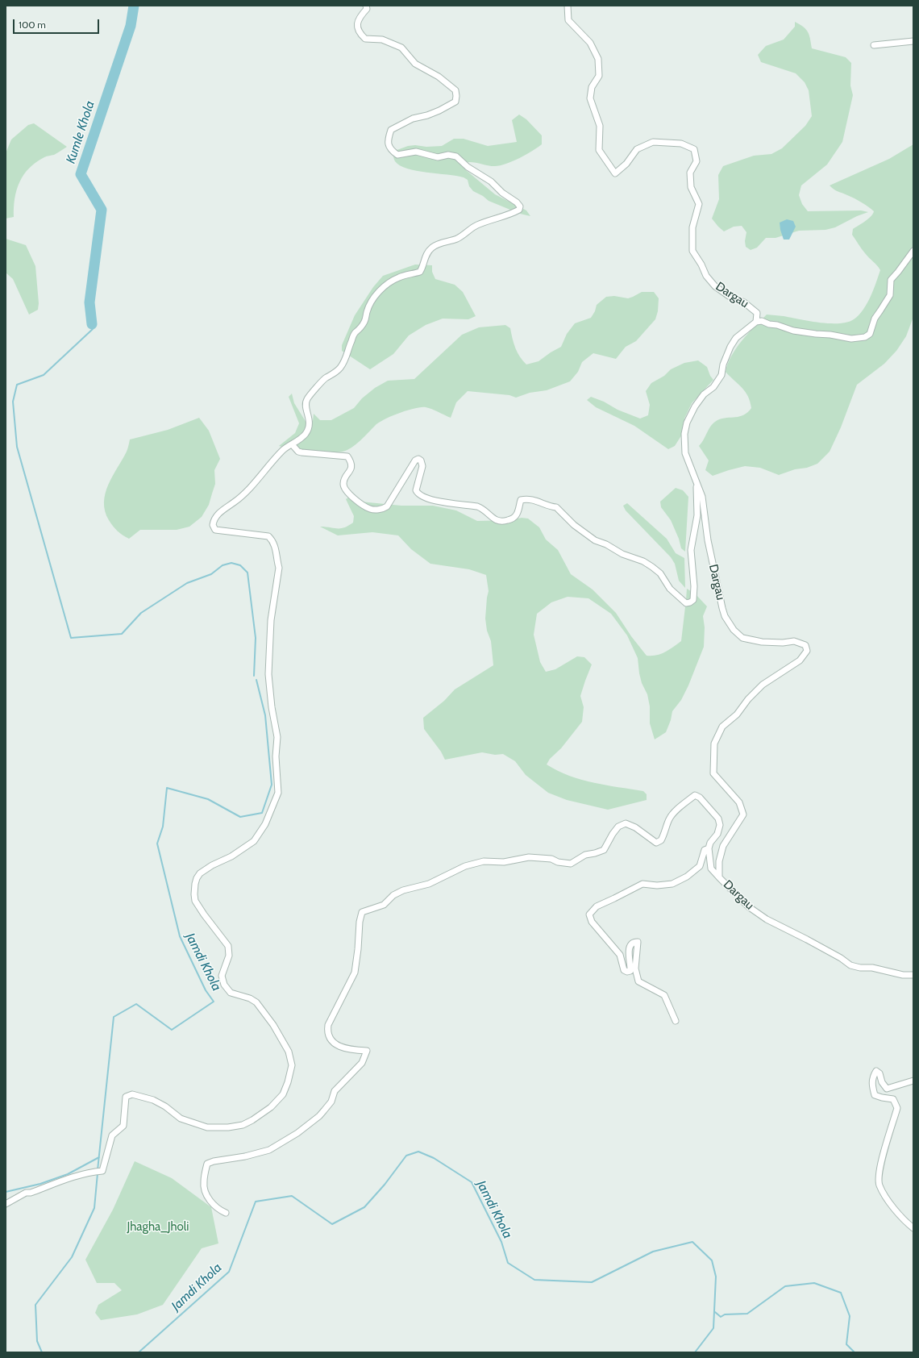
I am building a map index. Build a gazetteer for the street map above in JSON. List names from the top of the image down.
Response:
{
  "streets": {
    "street": ["Dargau"]
  },
  "water": ["Kumle Khola", "Jamdi Khola"],
  "parks": ["Jhagha_Jholi"],
  "scale_bar": "100 m"
}
